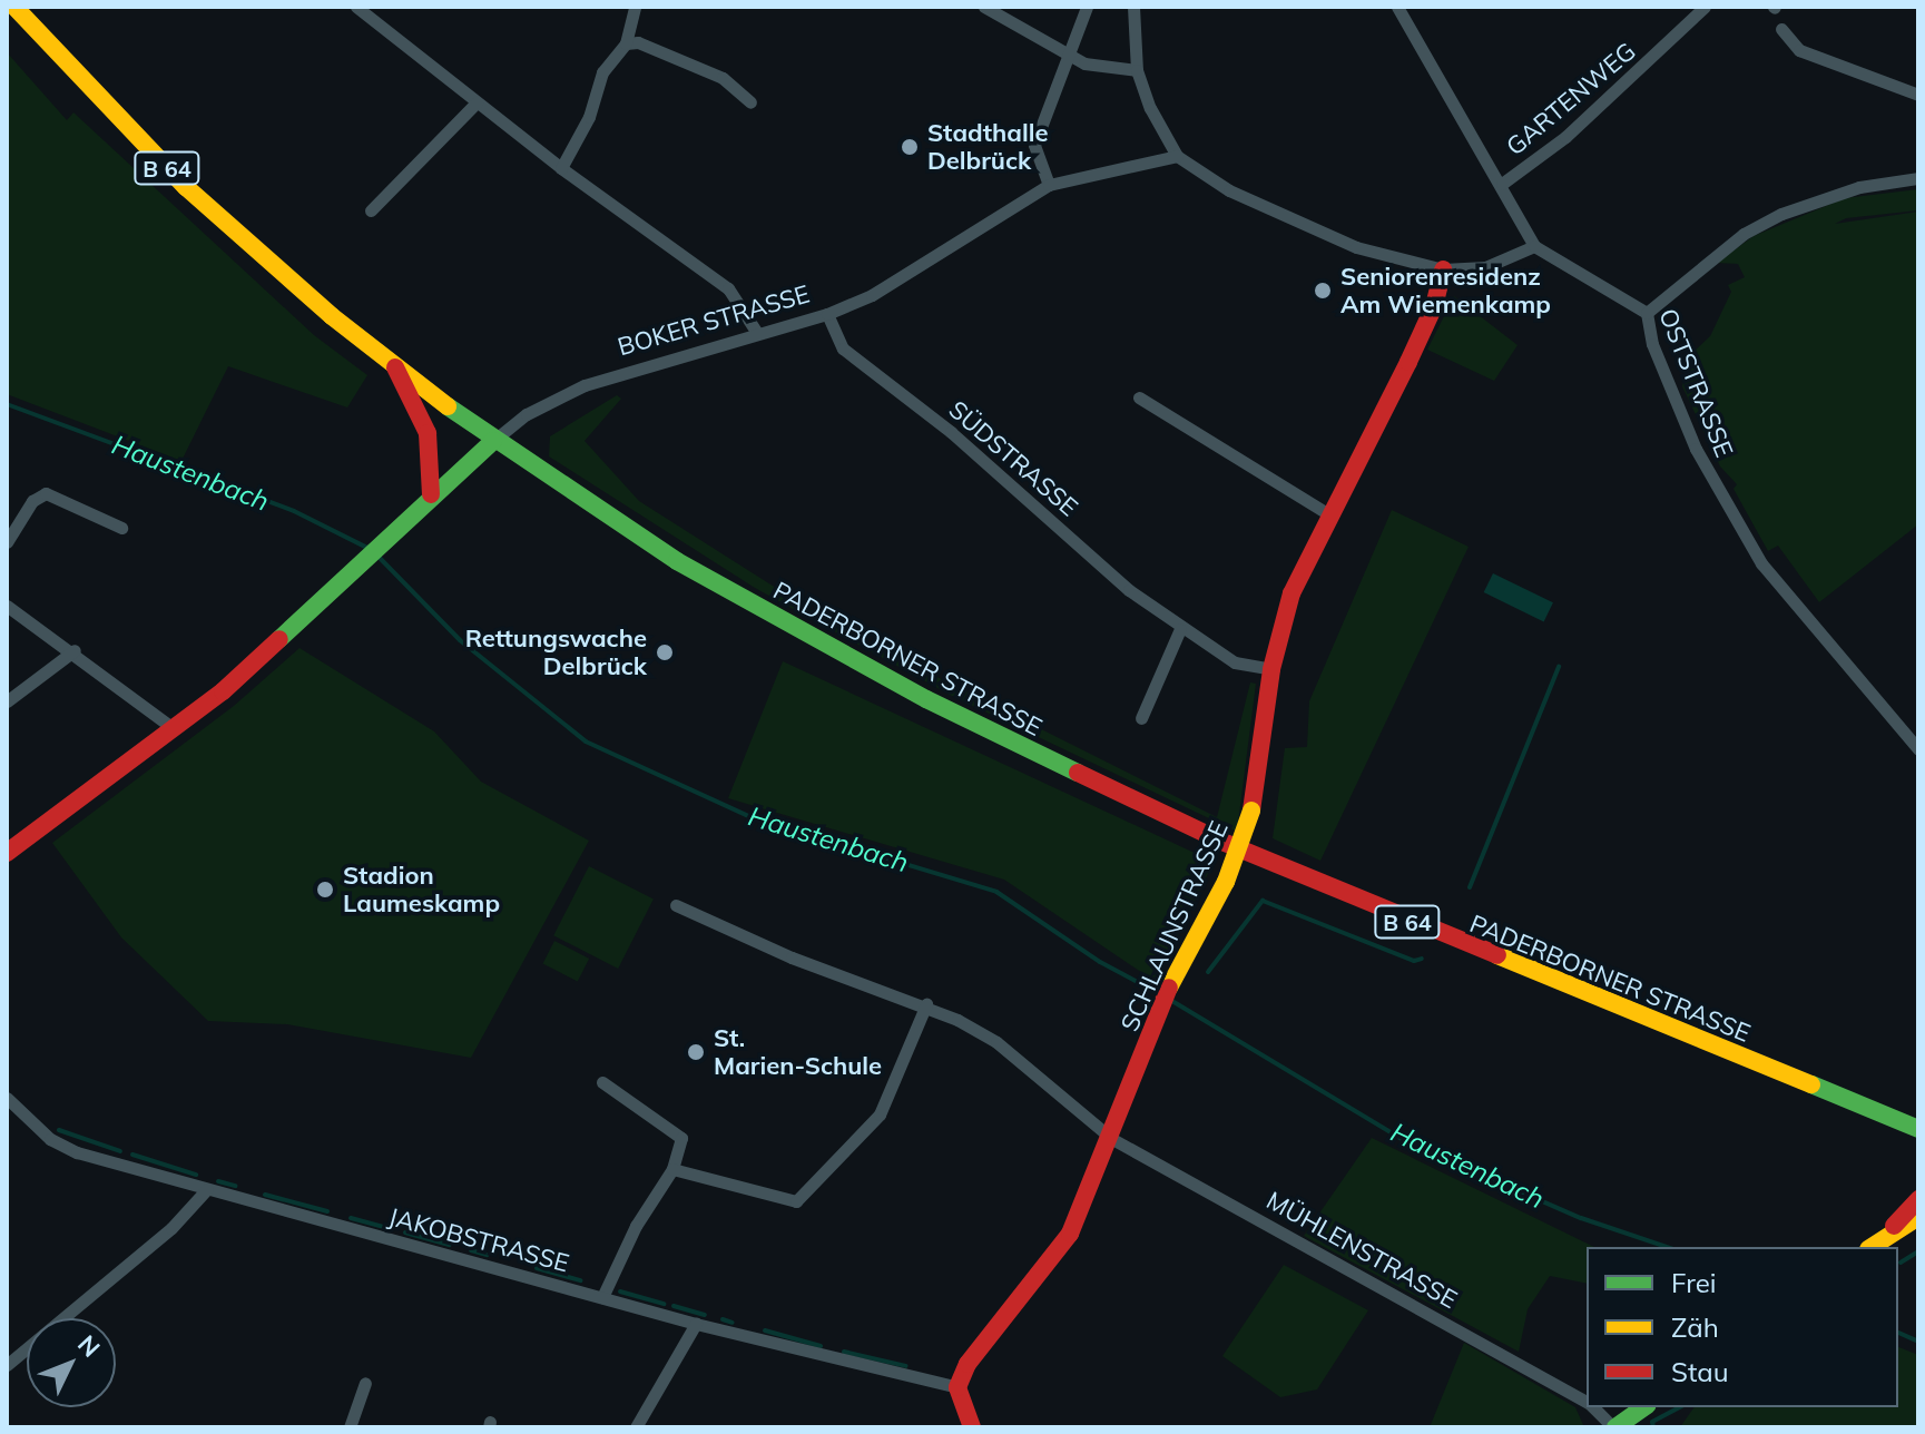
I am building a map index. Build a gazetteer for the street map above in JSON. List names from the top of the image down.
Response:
{
  "streets": {
    "main road": [
      "B 64",
      "BOKER STRASSE",
      "PADERBORNER STRASSE",
      "SCHLAUNSTRASSE"
    ],
    "street": [
      "GARTENWEG",
      "OSTSTRASSE",
      "SÜDSTRASSE",
      "JAKOBSTRASSE",
      "MÜHLENSTRASSE"
    ]
  },
  "crossings": [
    ["BOKER STRASSE", "SÜDSTRASSE"],
    ["BOKER STRASSE", "PADERBORNER STRASSE"],
    ["SÜDSTRASSE", "SCHLAUNSTRASSE"],
    ["SCHLAUNSTRASSE", "JAKOBSTRASSE"],
    ["SCHLAUNSTRASSE", "MÜHLENSTRASSE"]
  ],
  "water": ["Haustenbach"],
  "places": [
    "Stadthalle Delbrück",
    "Seniorenresidenz Am Wiemenkamp",
    "Rettungswache Delbrück",
    "Stadion Laumeskamp",
    "St. Marien-Schule"
  ],
  "legend": ["Frei", "Zäh", "Stau"],
  "north": "top right"
}
